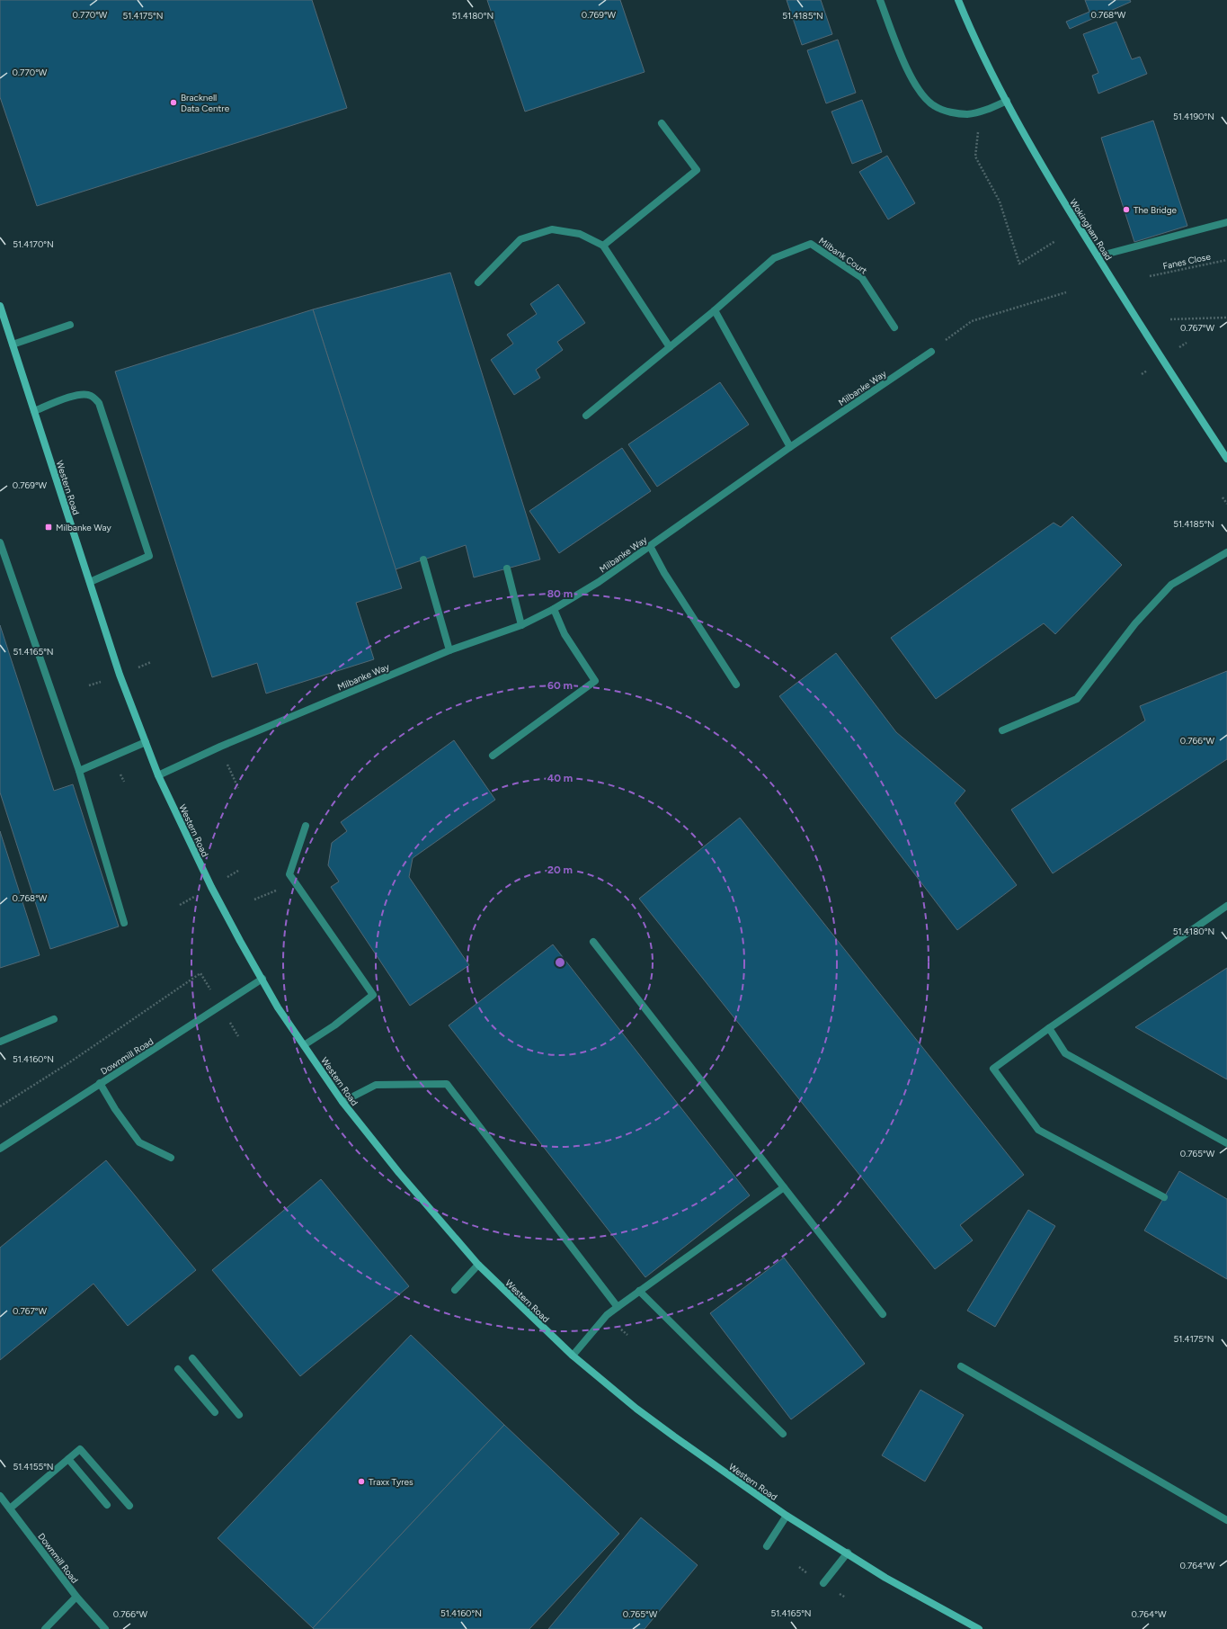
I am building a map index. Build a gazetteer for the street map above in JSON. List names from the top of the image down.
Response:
{
  "streets": {
    "street": [
      "Wokingham Road",
      "Milbank Court",
      "Milbanke Way",
      "Western Road",
      "Downmill Road"
    ],
    "path": ["Fanes Close"]
  },
  "crossings": [
    ["Milbanke Way", "Western Road"],
    ["Western Road", "Downmill Road"]
  ],
  "places": {
    "other": ["Bracknell Data Centre", "The Bridge", "Traxx Tyres"],
    "transit": ["Milbanke Way"]
  },
  "coordinates": [
    "0.770°W",
    "0.769°W",
    "0.768°W",
    "51.4175°N",
    "51.4180°N",
    "51.4185°N",
    "51.4190°N",
    "51.4170°N",
    "0.767°W",
    "51.4165°N",
    "0.766°W",
    "51.4160°N",
    "0.765°W",
    "51.4155°N",
    "0.764°W"
  ],
  "rings": [
    "80 m",
    "60 m",
    "40 m",
    "20 m"
  ]
}
